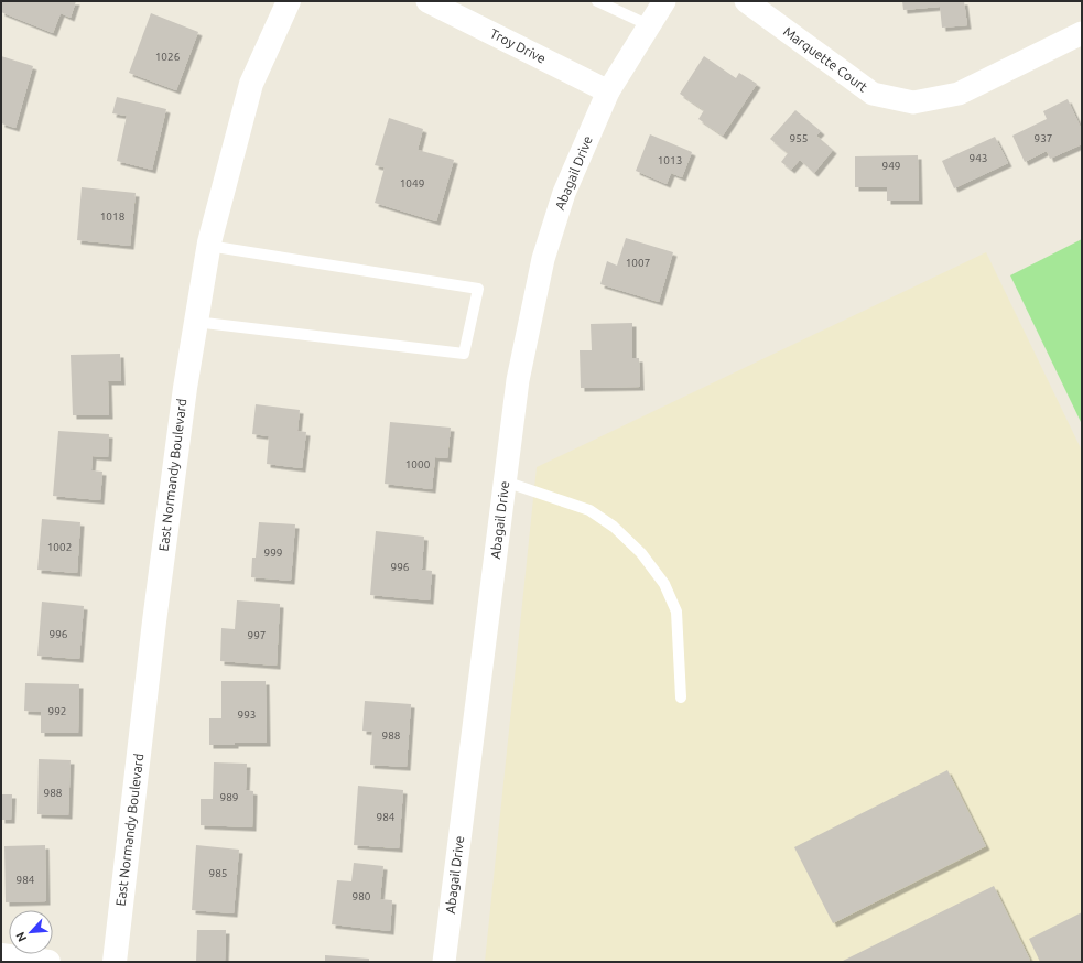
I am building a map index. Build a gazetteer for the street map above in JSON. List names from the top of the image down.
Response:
{
  "streets": {
    "street": [
      "Troy Drive",
      "Marquette Court",
      "Abagail Drive",
      "East Normandy Boulevard"
    ]
  },
  "crossings": [
    ["Troy Drive", "Abagail Drive"]
  ],
  "house_numbers": [
    "1026",
    "955",
    "937",
    "943",
    "1013",
    "949",
    "1049",
    "1018",
    "1007",
    "1000",
    "1002",
    "999",
    "996",
    "996",
    "997",
    "992",
    "993",
    "988",
    "988",
    "989",
    "984",
    "985",
    "984",
    "980"
  ],
  "north": "bottom left"
}
